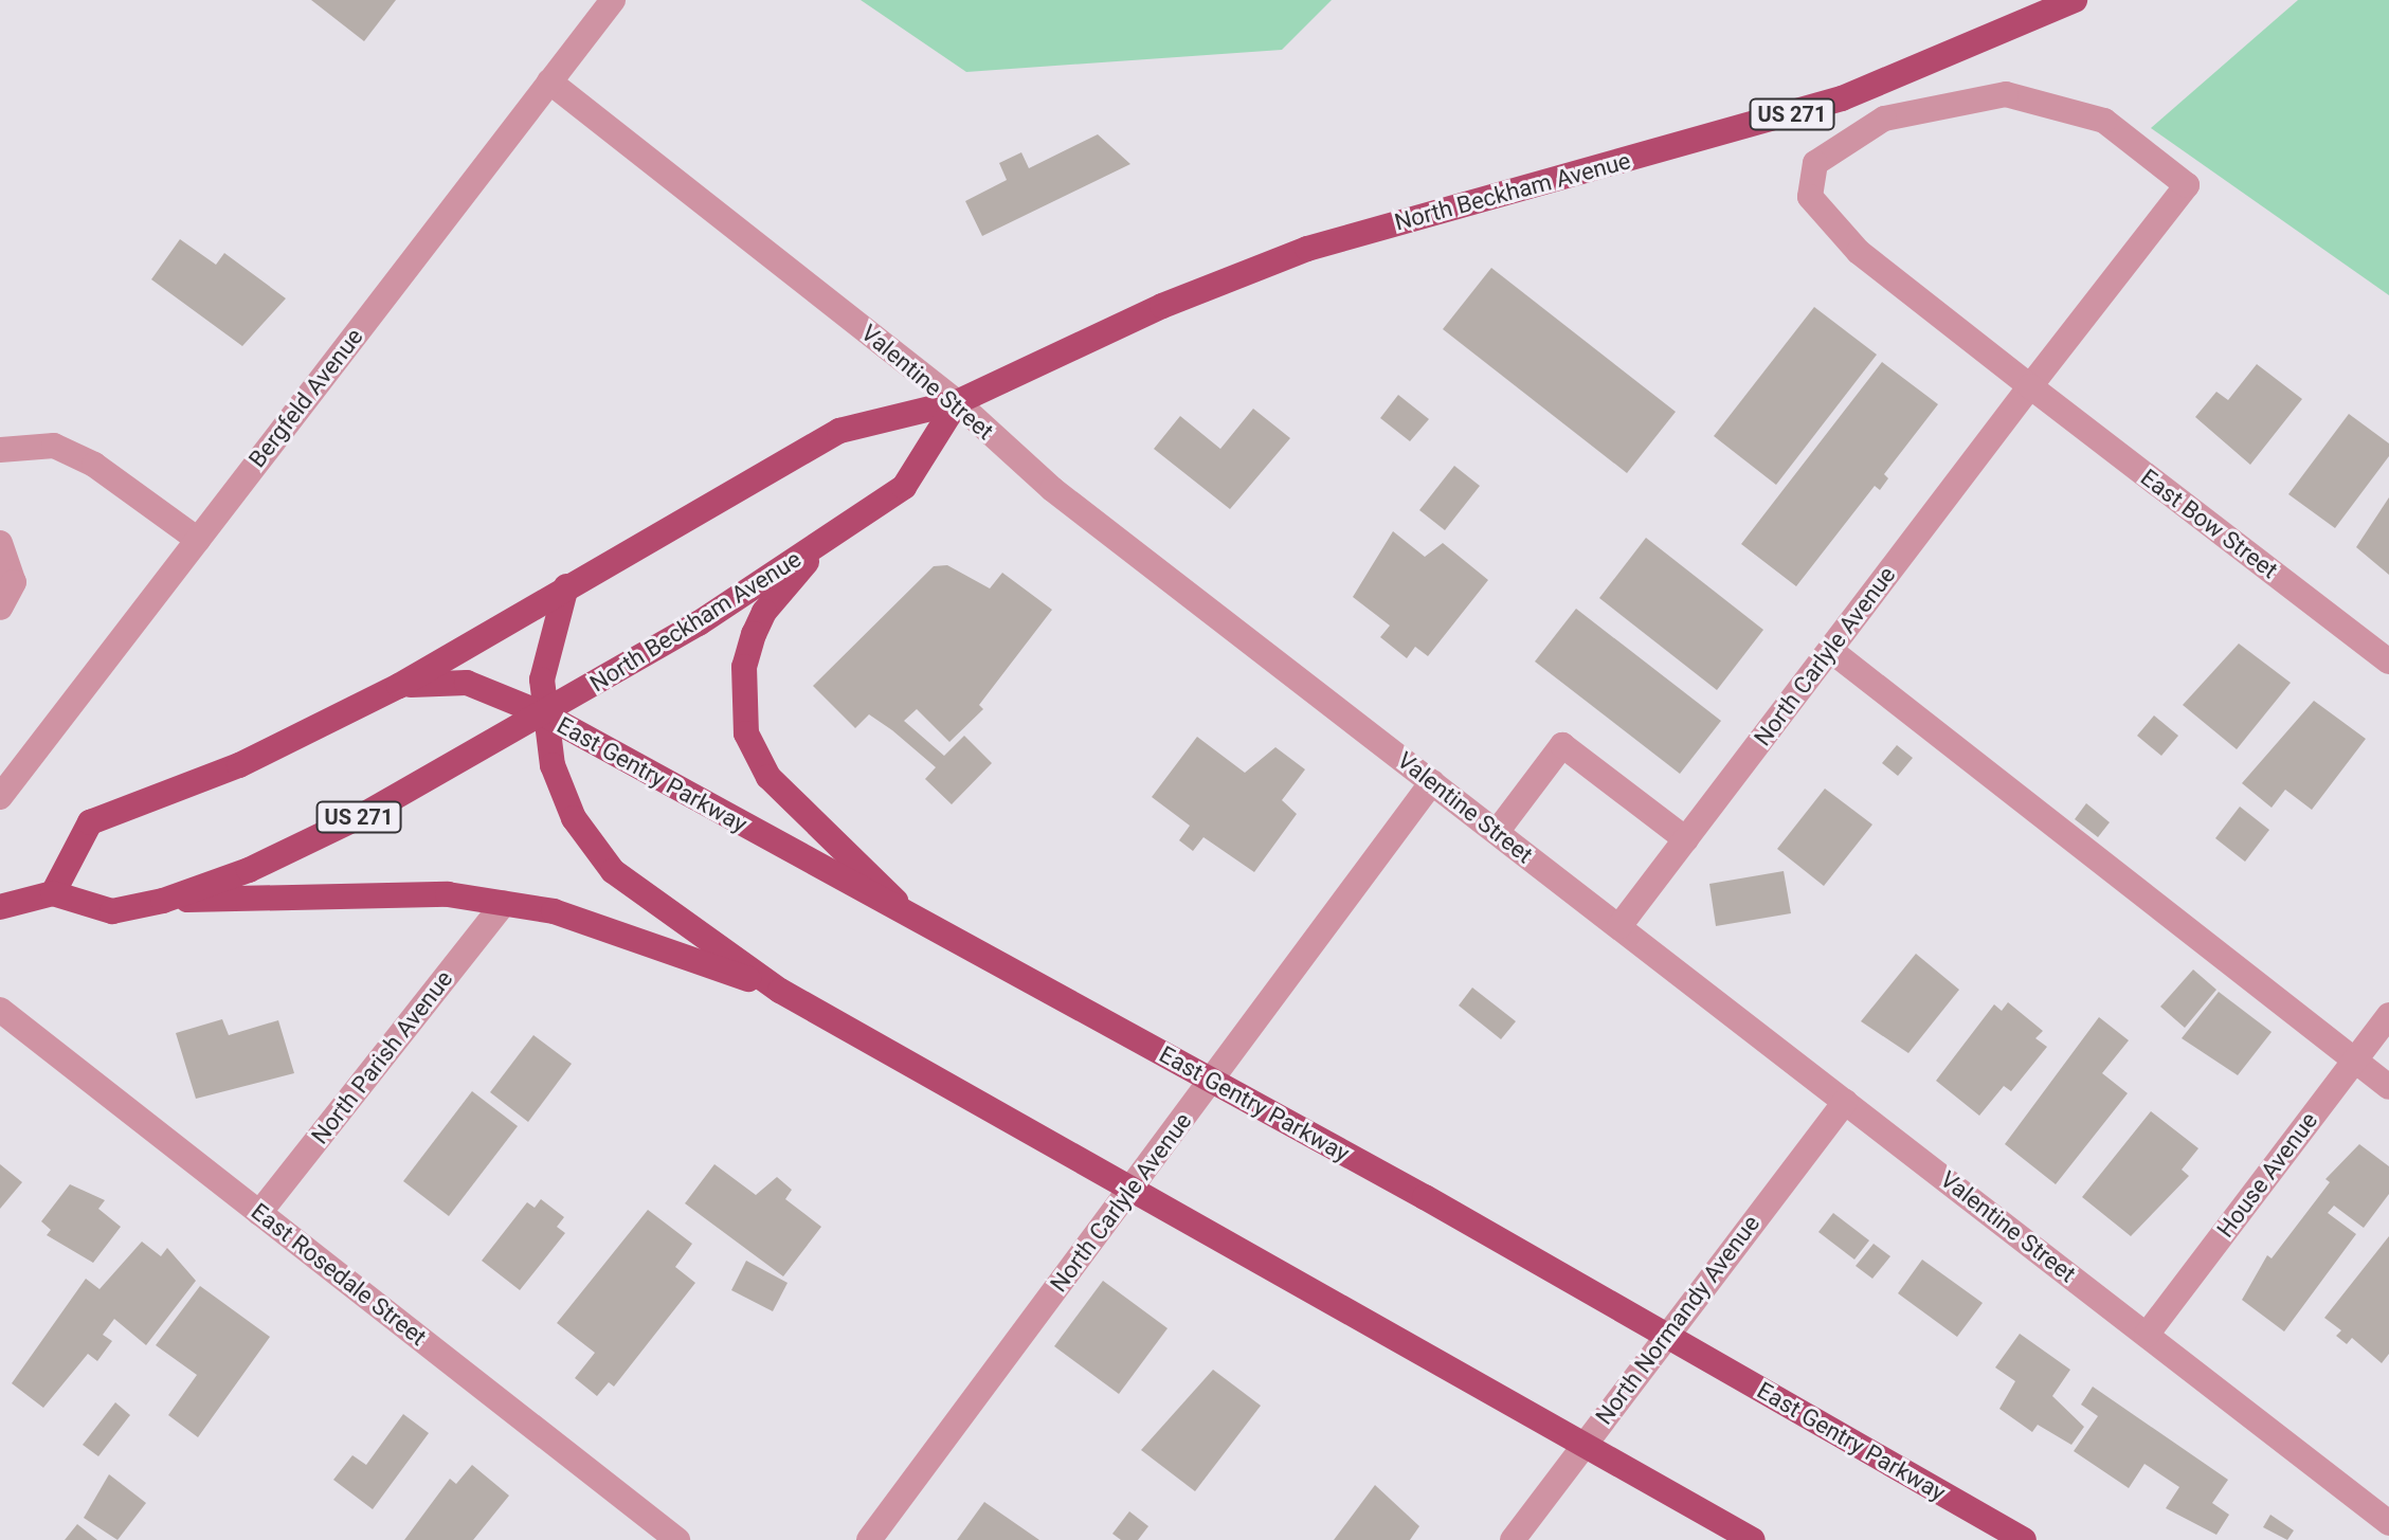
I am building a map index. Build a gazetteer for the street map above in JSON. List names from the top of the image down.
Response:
{
  "streets": {
    "main road": ["US 271", "North Beckham Avenue", "East Gentry Parkway"],
    "street": [
      "Valentine Street",
      "Bergfeld Avenue",
      "East Bow Street",
      "North Carlyle Avenue",
      "North Parish Avenue",
      "House Avenue",
      "East Rosedale Street",
      "North Normandy Avenue"
    ]
  },
  "crossings": [
    ["US 271", "North Beckham Avenue"],
    ["North Beckham Avenue", "Valentine Street"],
    ["North Beckham Avenue", "East Gentry Parkway"],
    ["Valentine Street", "Bergfeld Avenue"],
    ["Valentine Street", "North Carlyle Avenue"],
    ["Valentine Street", "House Avenue"],
    ["Valentine Street", "North Normandy Avenue"],
    ["East Bow Street", "North Carlyle Avenue"],
    ["North Carlyle Avenue", "East Gentry Parkway"],
    ["East Gentry Parkway", "North Normandy Avenue"],
    ["North Parish Avenue", "East Rosedale Street"]
  ]
}
